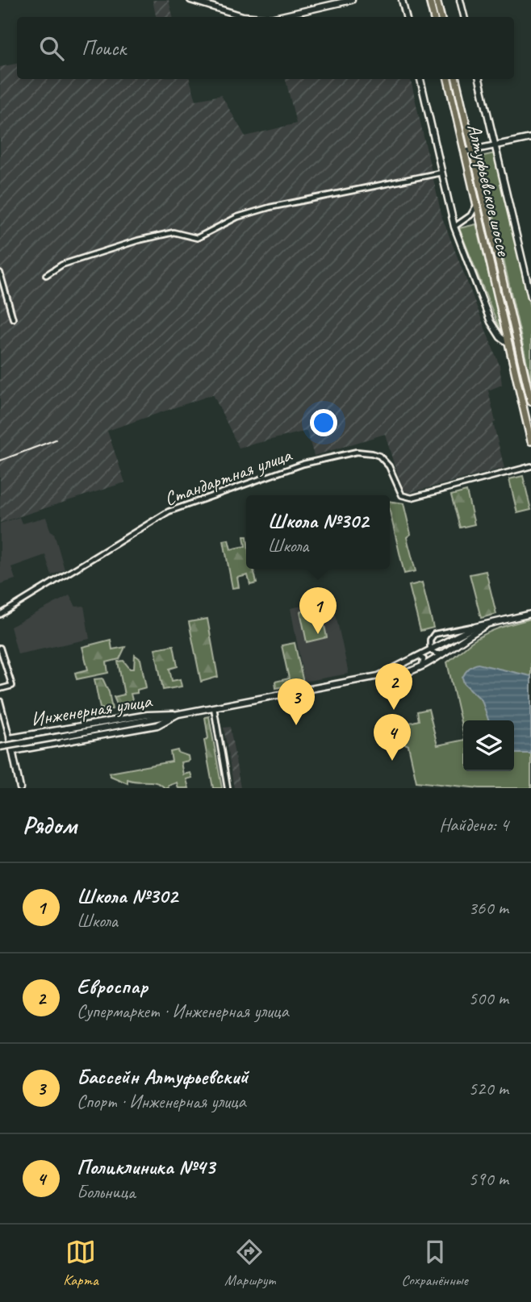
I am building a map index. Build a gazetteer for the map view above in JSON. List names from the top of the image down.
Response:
{
  "streets": {
    "main road": ["Алтуфьевское шоссе", "Инженерная улица"],
    "street": ["Стандартная улица"]
  },
  "page": {
    "search": "Поиск",
    "popup": ["Школа №302", "Школа"],
    "pins": [
      "1",
      "2",
      "3",
      "4"
    ],
    "heading": ["Рядом", "Найдено: 4"],
    "list": [
      {
        "mark": "1",
        "name": "Школа №302",
        "note": "Школа",
        "value": "360 m"
      },
      {
        "mark": "2",
        "name": "Евроспар",
        "note": "Супермаркет · Инженерная улица",
        "value": "500 m"
      },
      {
        "mark": "3",
        "name": "Бассейн Алтуфьевский",
        "note": "Спорт · Инженерная улица",
        "value": "520 m"
      },
      {
        "mark": "4",
        "name": "Поликлиника №43",
        "note": "Больница",
        "value": "590 m"
      }
    ],
    "nav": ["Карта", "Маршрут", "Сохранённые"]
  }
}
